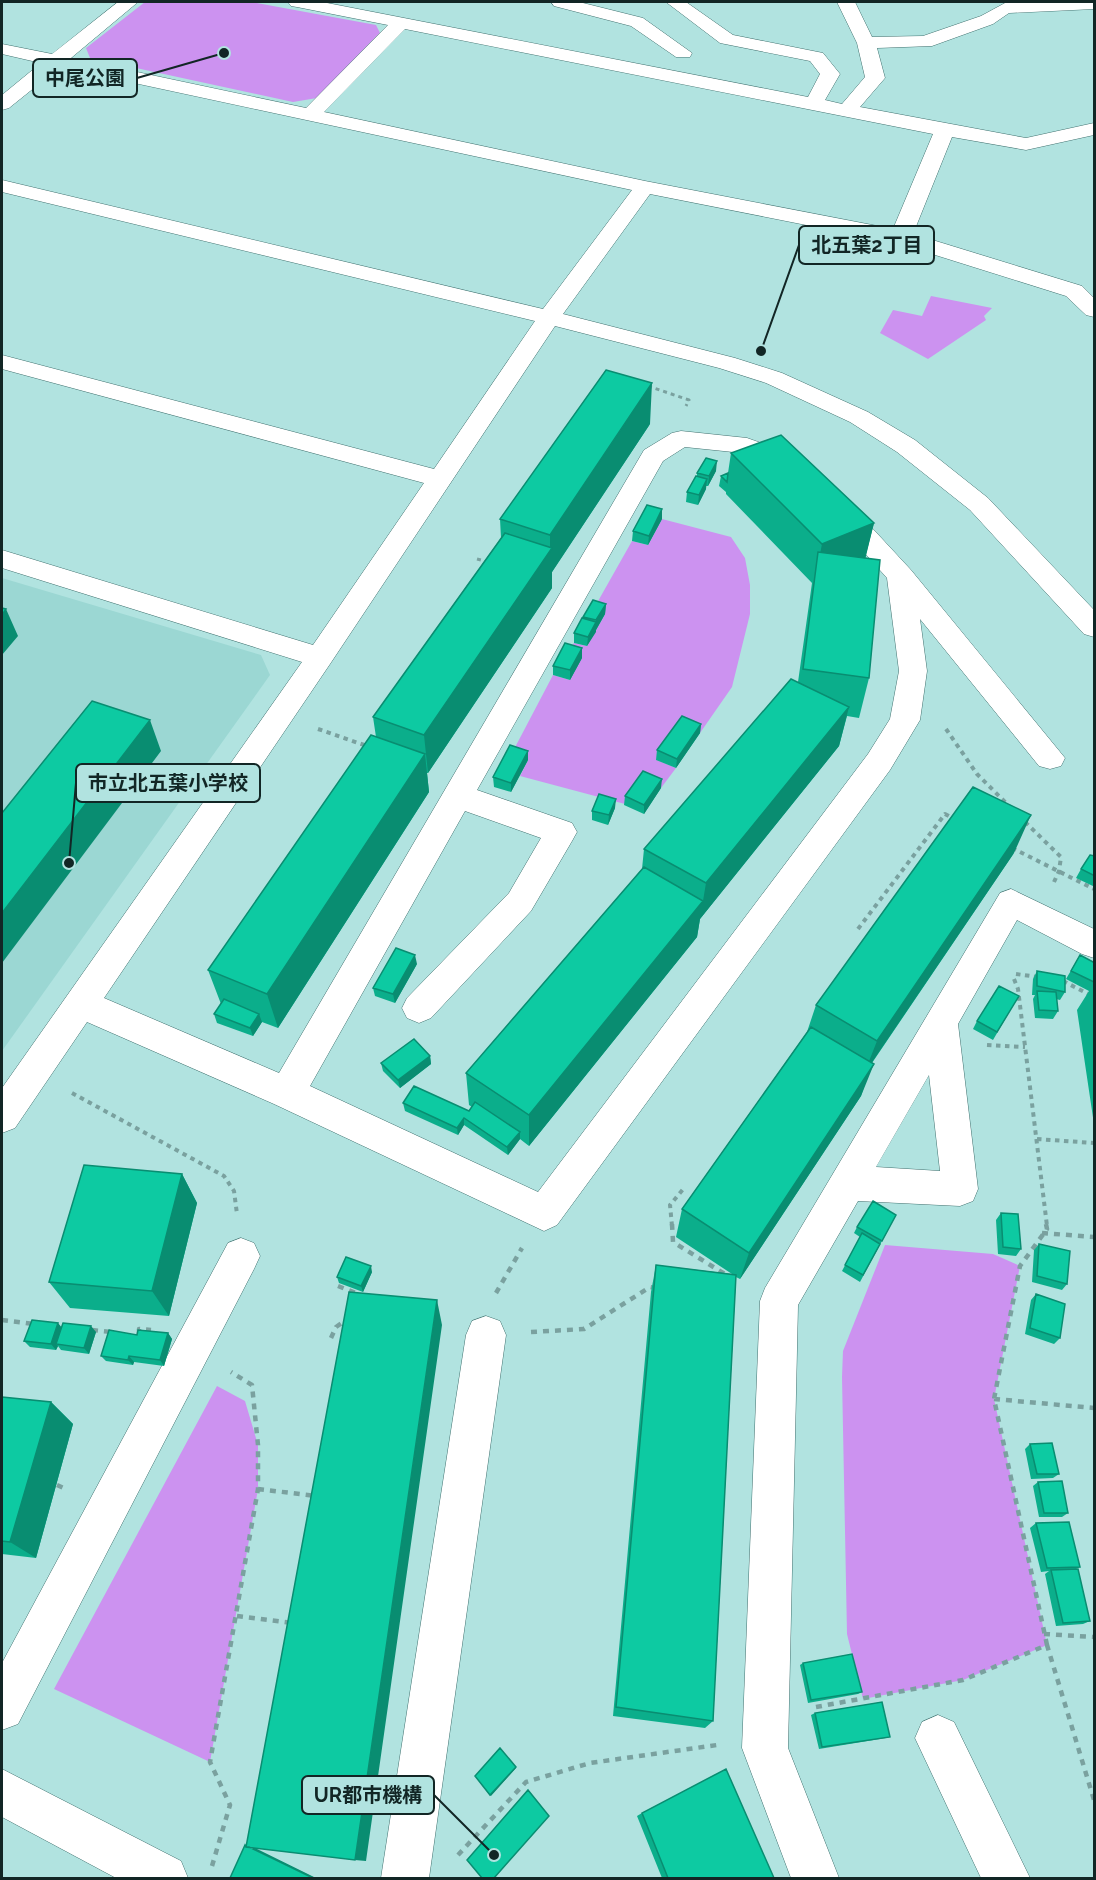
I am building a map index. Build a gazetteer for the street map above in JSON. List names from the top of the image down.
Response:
{
  "places": [
    "中尾公園",
    "北五葉2丁目",
    "市立北五葉小学校",
    "UR都市機構"
  ]
}
